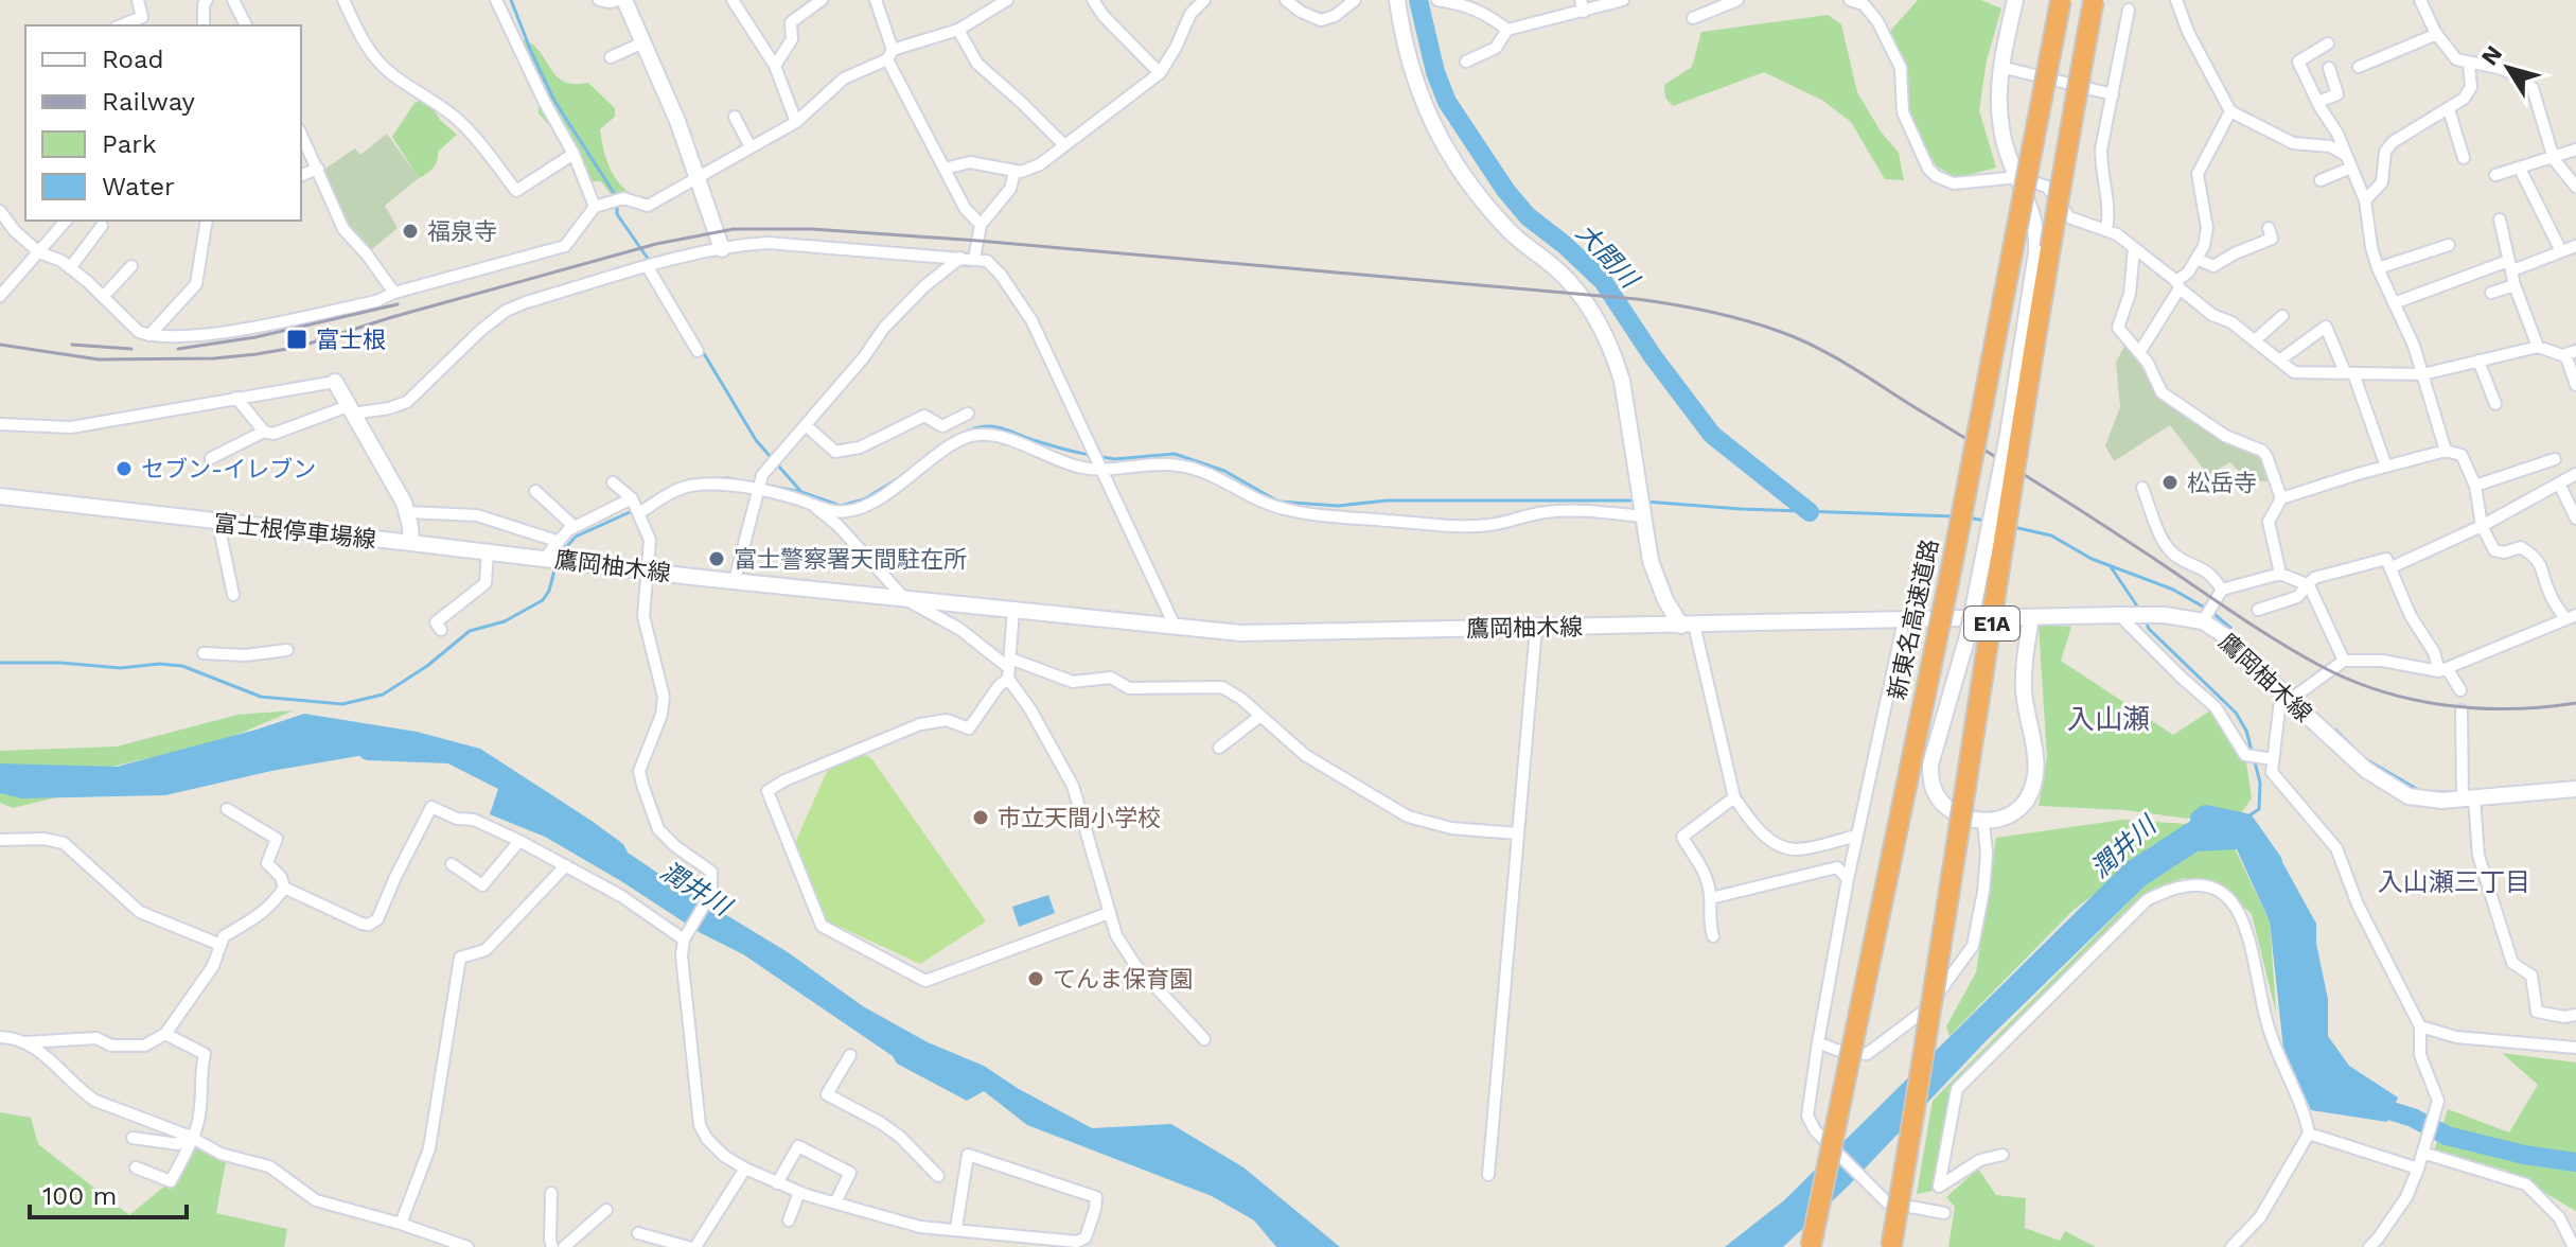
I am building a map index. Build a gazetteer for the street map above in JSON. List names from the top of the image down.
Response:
{
  "streets": {
    "highway": ["新東名高速道路", "E1A"],
    "main road": ["富士根停車場線", "鷹岡柚木線"]
  },
  "crossings": [
    ["富士根停車場線", "鷹岡柚木線"]
  ],
  "districts": ["入山瀬", "入山瀬三丁目"],
  "water": ["大間川", "潤井川"],
  "places": {
    "other": [
      "福泉寺",
      "セブン-イレブン",
      "松岳寺",
      "富士警察署天間駐在所",
      "市立天間小学校",
      "てんま保育園"
    ],
    "transit": ["富士根"]
  },
  "legend": [
    "Road",
    "Railway",
    "Park",
    "Water"
  ],
  "scale_bar": "100 m",
  "north": "top left"
}
